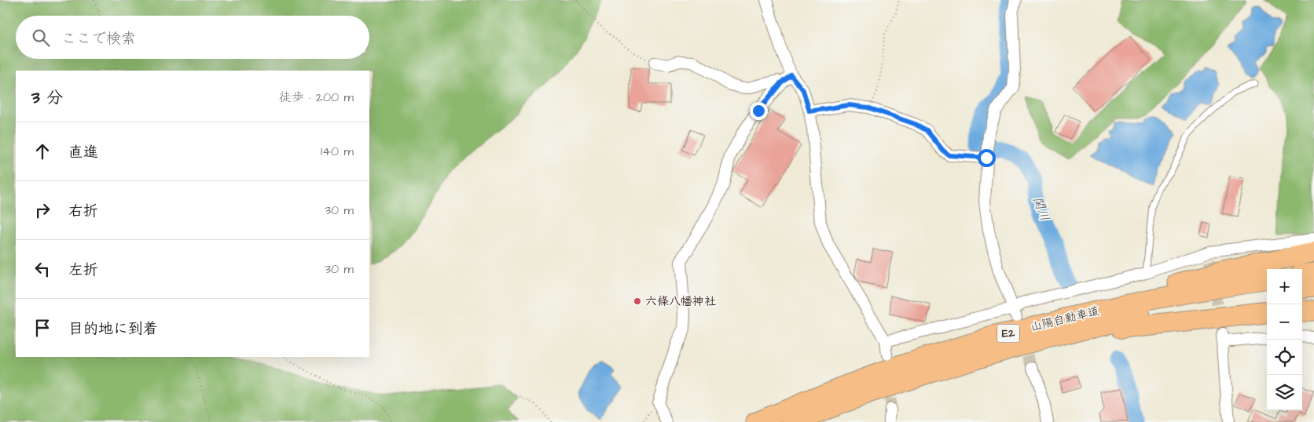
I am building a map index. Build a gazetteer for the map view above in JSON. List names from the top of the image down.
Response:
{
  "streets": {
    "highway": ["山陽自動車道", "E2"]
  },
  "water": ["関川"],
  "places": ["六條八幡神社"],
  "page": {
    "search": "ここで検索",
    "heading": ["3 分", "徒歩 · 200 m"],
    "list": [
      ["直進", "140 m"],
      ["右折", "30 m"],
      ["左折", "30 m"],
      "目的地に到着"
    ],
    "map_buttons": ["+", "−"]
  }
}
